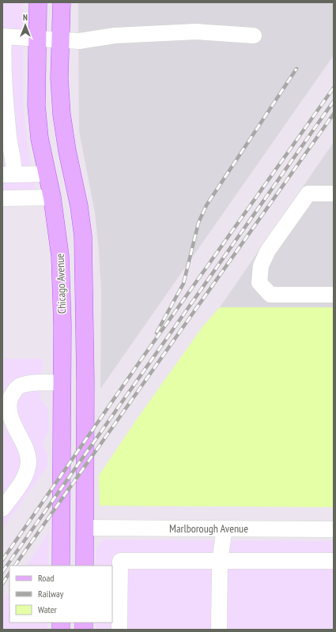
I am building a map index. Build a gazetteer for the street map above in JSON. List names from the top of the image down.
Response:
{
  "streets": {
    "main road": ["Chicago Avenue"],
    "street": ["Marlborough Avenue"]
  },
  "crossings": [
    ["Chicago Avenue", "Marlborough Avenue"]
  ],
  "legend": ["Road", "Railway", "Water"],
  "north": "top"
}
